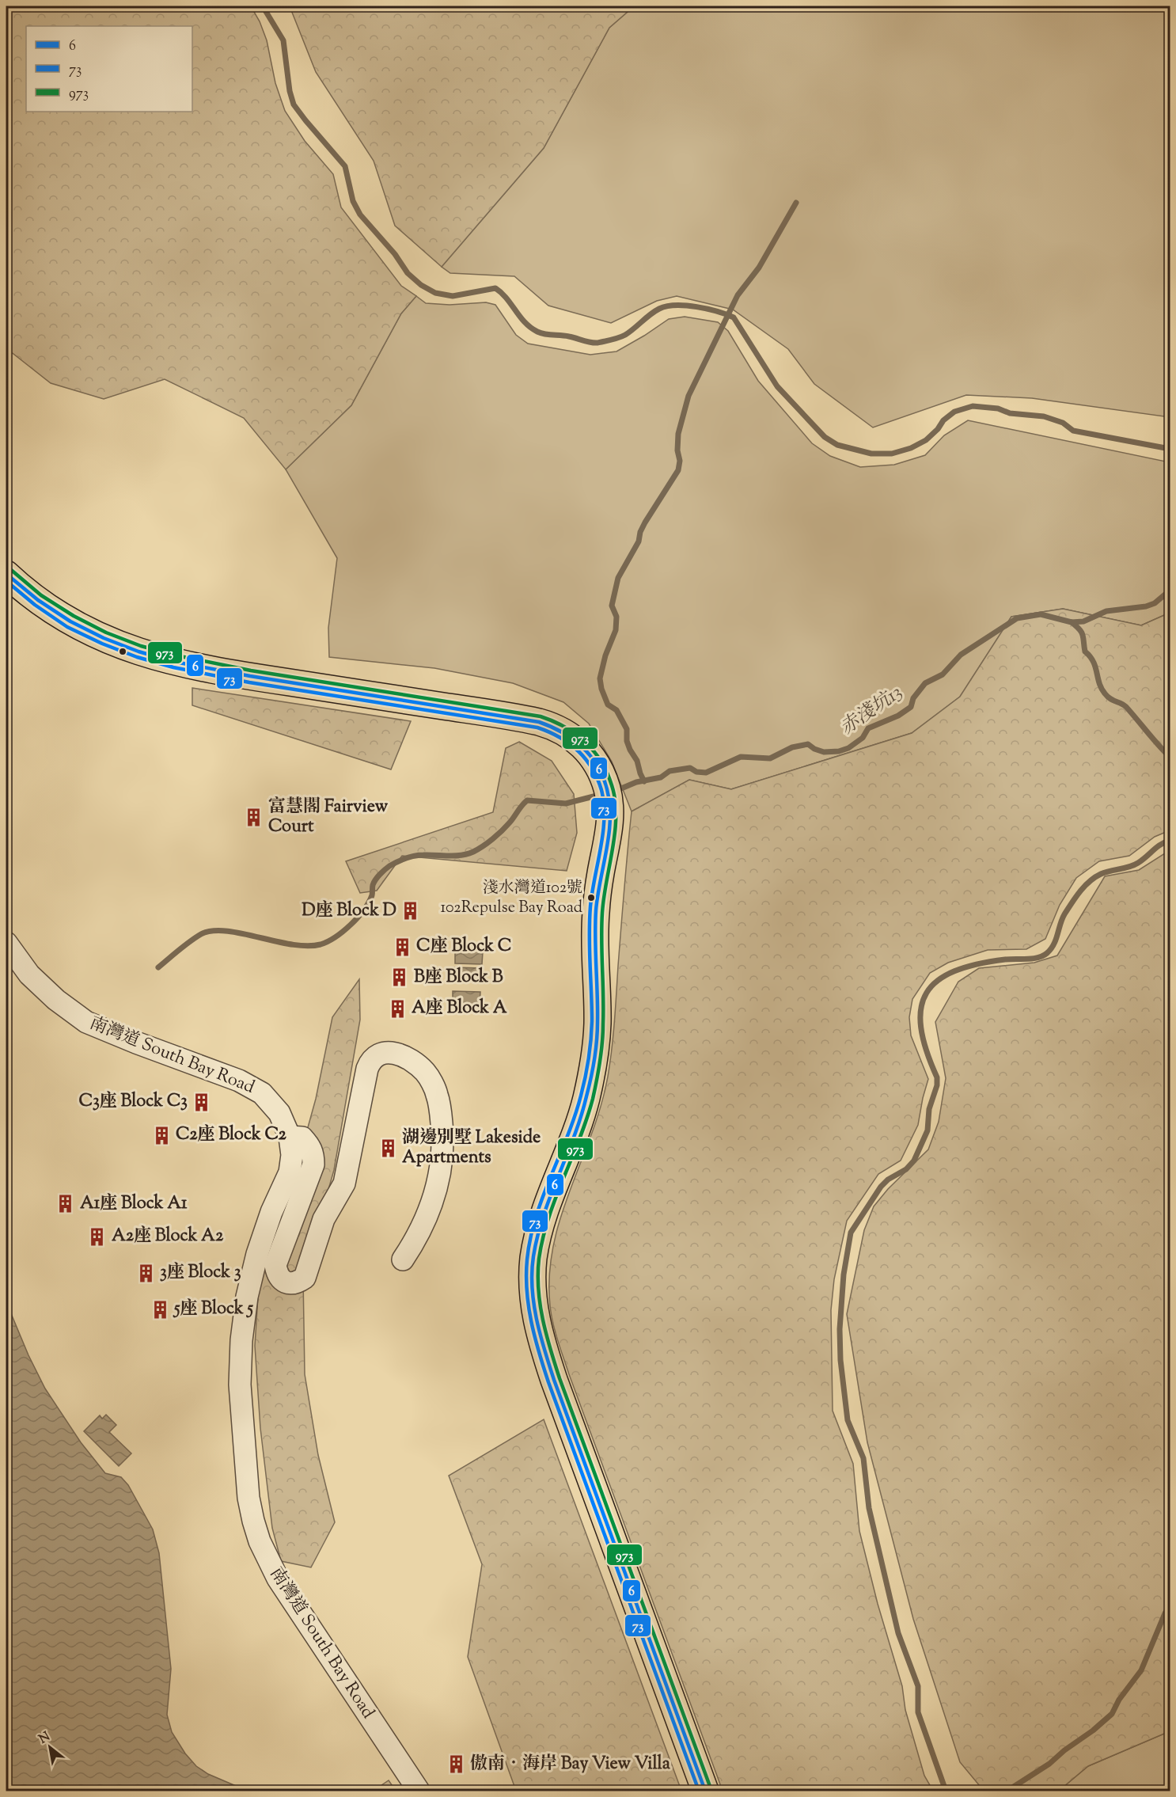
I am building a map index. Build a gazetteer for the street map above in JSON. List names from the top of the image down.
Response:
{
  "streets": {
    "street": ["南灣道 South Bay Road"]
  },
  "water": ["赤淺坑13"],
  "places": {
    "building": [
      "富慧閣 Fairview Court",
      "D座 Block D",
      "C座 Block C",
      "B座 Block B",
      "A座 Block A",
      "C3座 Block C3",
      "C2座 Block C2",
      "湖邊別墅 Lakeside Apartments",
      "A1座 Block A1",
      "A2座 Block A2",
      "3座 Block 3",
      "5座 Block 5",
      "傲南．海岸 Bay View Villa"
    ],
    "other": ["淺水灣道102號 102Repulse Bay Road"]
  },
  "lines": ["transit line 973", "transit line 6", "transit line 73"],
  "legend": ["6", "73", "973"],
  "north": "top left"
}
